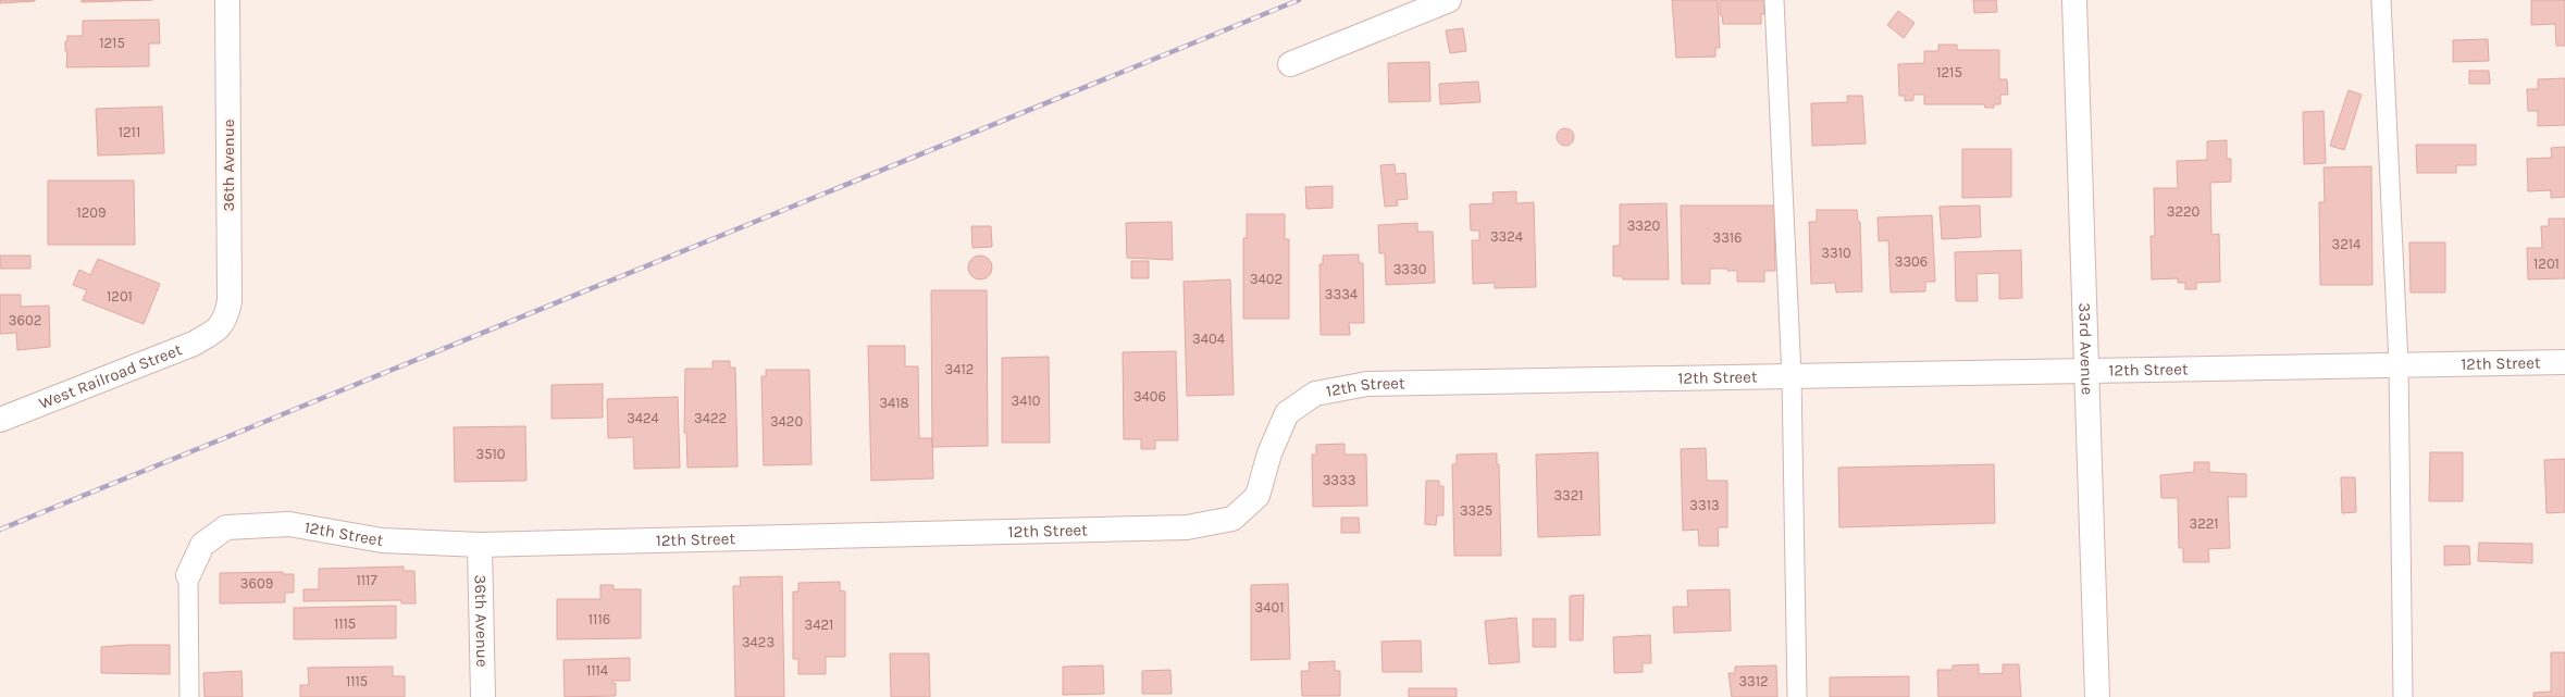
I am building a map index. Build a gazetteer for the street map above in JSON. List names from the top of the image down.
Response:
{
  "streets": {
    "street": [
      "36th Avenue",
      "33rd Avenue",
      "12th Street",
      "West Railroad Street"
    ]
  },
  "crossings": [
    ["36th Avenue", "12th Street"],
    ["36th Avenue", "West Railroad Street"],
    ["33rd Avenue", "12th Street"]
  ],
  "house_numbers": [
    "1215",
    "1215",
    "1211",
    "3220",
    "1209",
    "3320",
    "3324",
    "3316",
    "3214",
    "3310",
    "3306",
    "1201",
    "3330",
    "3402",
    "3334",
    "1201",
    "3602",
    "3404",
    "3412",
    "3406",
    "3410",
    "3418",
    "3424",
    "3422",
    "3420",
    "3510",
    "3333",
    "3321",
    "3313",
    "3325",
    "3221",
    "1117",
    "3609",
    "3401",
    "1116",
    "1115",
    "3421",
    "3423",
    "1114",
    "1115",
    "3312"
  ]
}
